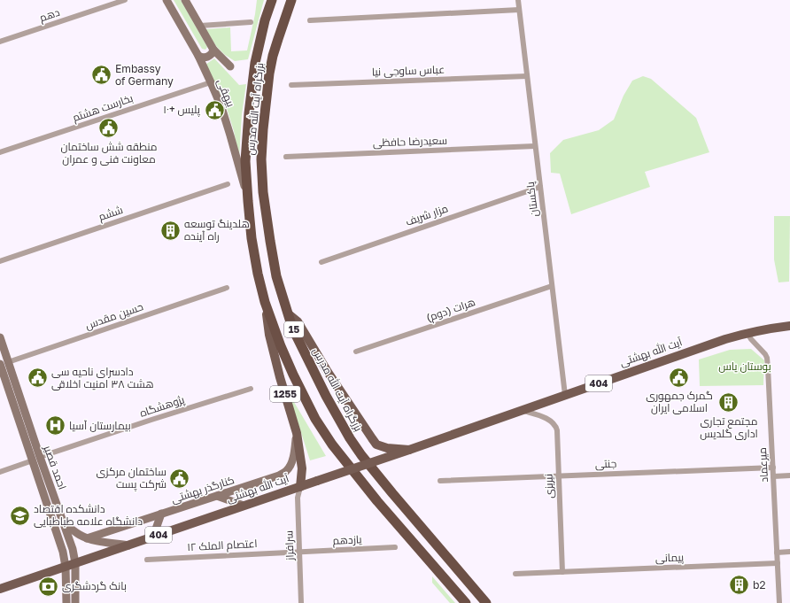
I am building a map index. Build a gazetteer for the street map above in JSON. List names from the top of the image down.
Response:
{
  "streets": {
    "highway": ["بزرگراه آیت الله مدرس", "15"],
    "main road": [
      "بیهقی",
      "آیت الله بهشتی",
      "404",
      "1255",
      "احمد قصیر",
      "کنارگذر بهشتی"
    ],
    "street": [
      "دهم",
      "عباس ساوجی نیا",
      "بخارست هشتم",
      "سعیدرضا حافظی",
      "پاکستان",
      "ششم",
      "مزار شریف",
      "هرات (دوم)",
      "حسین مقدس",
      "پژوهشگاه",
      "جنتی",
      "میرعماد",
      "نیریزی",
      "یازدهم",
      "اعتصام الملک ۱۲",
      "سرافراز",
      "پیمانی"
    ]
  },
  "crossings": [
    ["عباس ساوجی نیا", "پاکستان"],
    ["بیهقی", "بخارست هشتم"],
    ["بیهقی", "بزرگراه آیت الله مدرس"],
    ["بزرگراه آیت الله مدرس", "1255"],
    ["سعیدرضا حافظی", "پاکستان"],
    ["پاکستان", "مزار شریف"],
    ["پاکستان", "هرات (دوم)"],
    ["پاکستان", "آیت الله بهشتی"],
    ["حسین مقدس", "احمد قصیر"],
    ["آیت الله بهشتی", "1255"],
    ["آیت الله بهشتی", "میرعماد"],
    ["آیت الله بهشتی", "احمد قصیر"],
    ["آیت الله بهشتی", "نیریزی"],
    ["آیت الله بهشتی", "سرافراز"],
    ["1255", "کنارگذر بهشتی"],
    ["1255", "سرافراز"],
    ["پژوهشگاه", "احمد قصیر"],
    ["جنتی", "میرعماد"],
    ["جنتی", "نیریزی"],
    ["میرعماد", "پیمانی"],
    ["نیریزی", "پیمانی"],
    ["یازدهم", "اعتصام الملک ۱۲"],
    ["یازدهم", "سرافراز"],
    ["اعتصام الملک ۱۲", "سرافراز"]
  ],
  "parks": ["بوستان یاس"],
  "places": {
    "public building": [
      "Embassy of Germany",
      "پلیس +۱٠",
      "منطقه شش ساختمان معاونت فنی و عمران",
      "گمرک جمهوری اسلامی ایران",
      "دادسرای ناحیه سی هشت ۳۸ امنیت اخلاقی",
      "ساختمان مرکزی شرکت پست"
    ],
    "building": ["هلدینگ توسعه راه آینده", "مجتمع تجاری اداری گلدیس", "b2"],
    "hospital": ["بیمارستان آسیا"],
    "school or university": ["دانشکده اقتصاد دانشگاه علامه طباطبایی"],
    "bank": ["بانک گردشگری"]
  }
}
